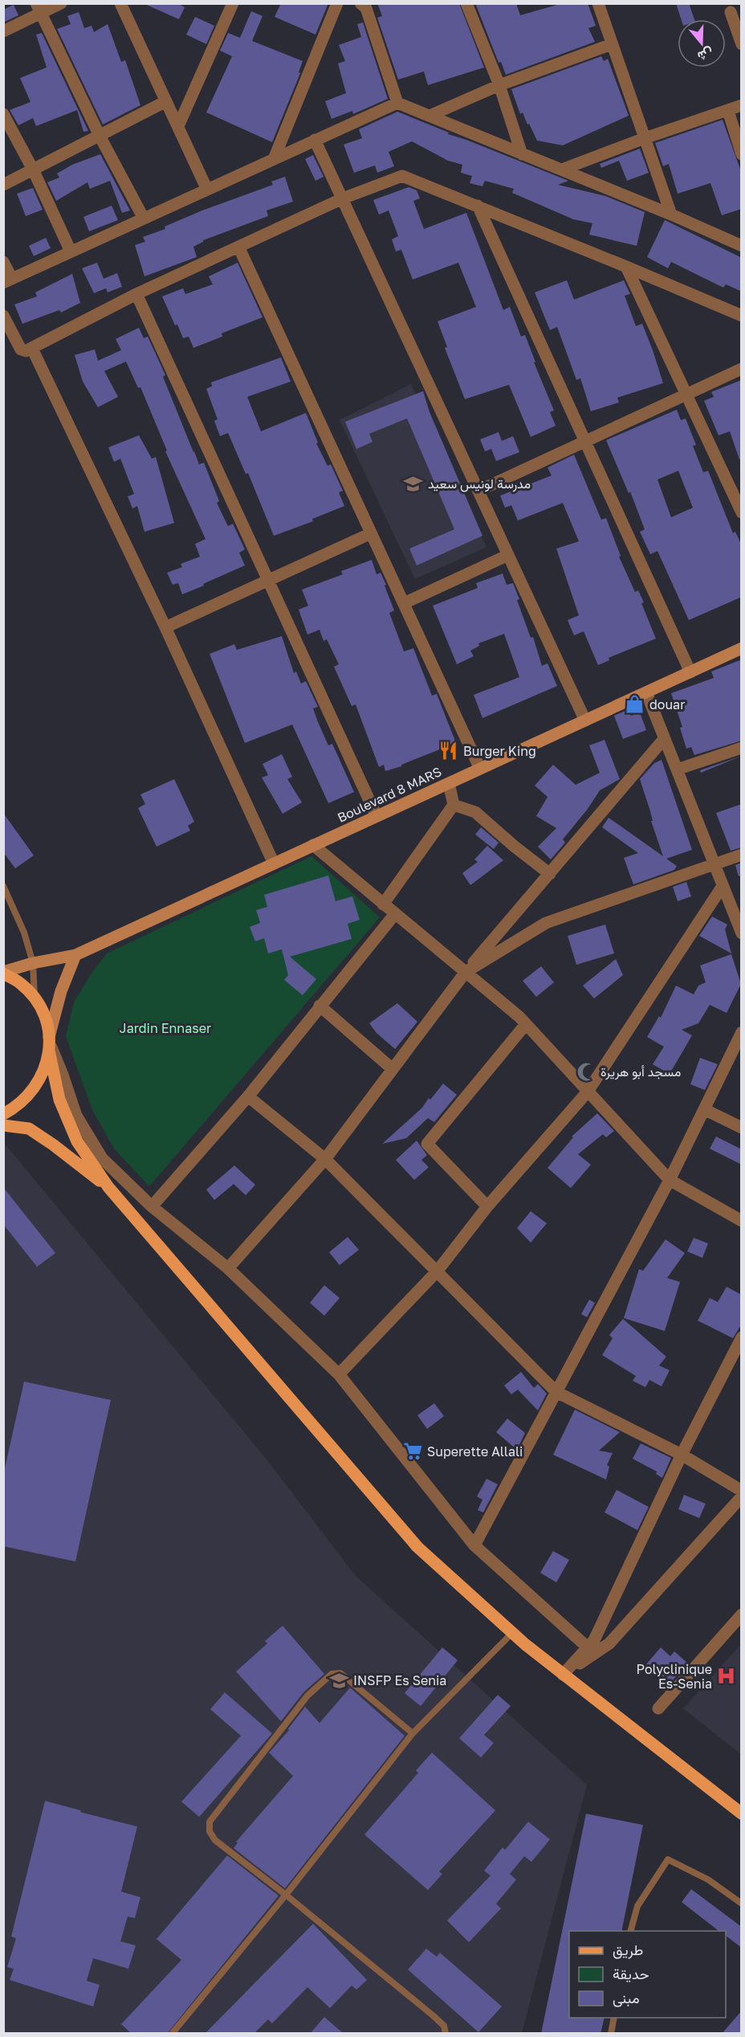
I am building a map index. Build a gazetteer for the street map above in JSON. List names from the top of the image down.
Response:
{
  "streets": {
    "main road": ["Boulevard 8 MARS"]
  },
  "parks": ["Jardin Ennaser"],
  "places": {
    "school or university": ["مدرسة لونيس سعيد", "INSFP Es Senia"],
    "shop": ["douar"],
    "restaurant": ["Burger King"],
    "mosque": ["مسجد أبو هريرة"],
    "supermarket": ["Superette Allali"],
    "hospital": ["Polyclinique Es-Senia"]
  },
  "legend": ["طريق", "حديقة", "مبنى"],
  "north": "bottom"
}
